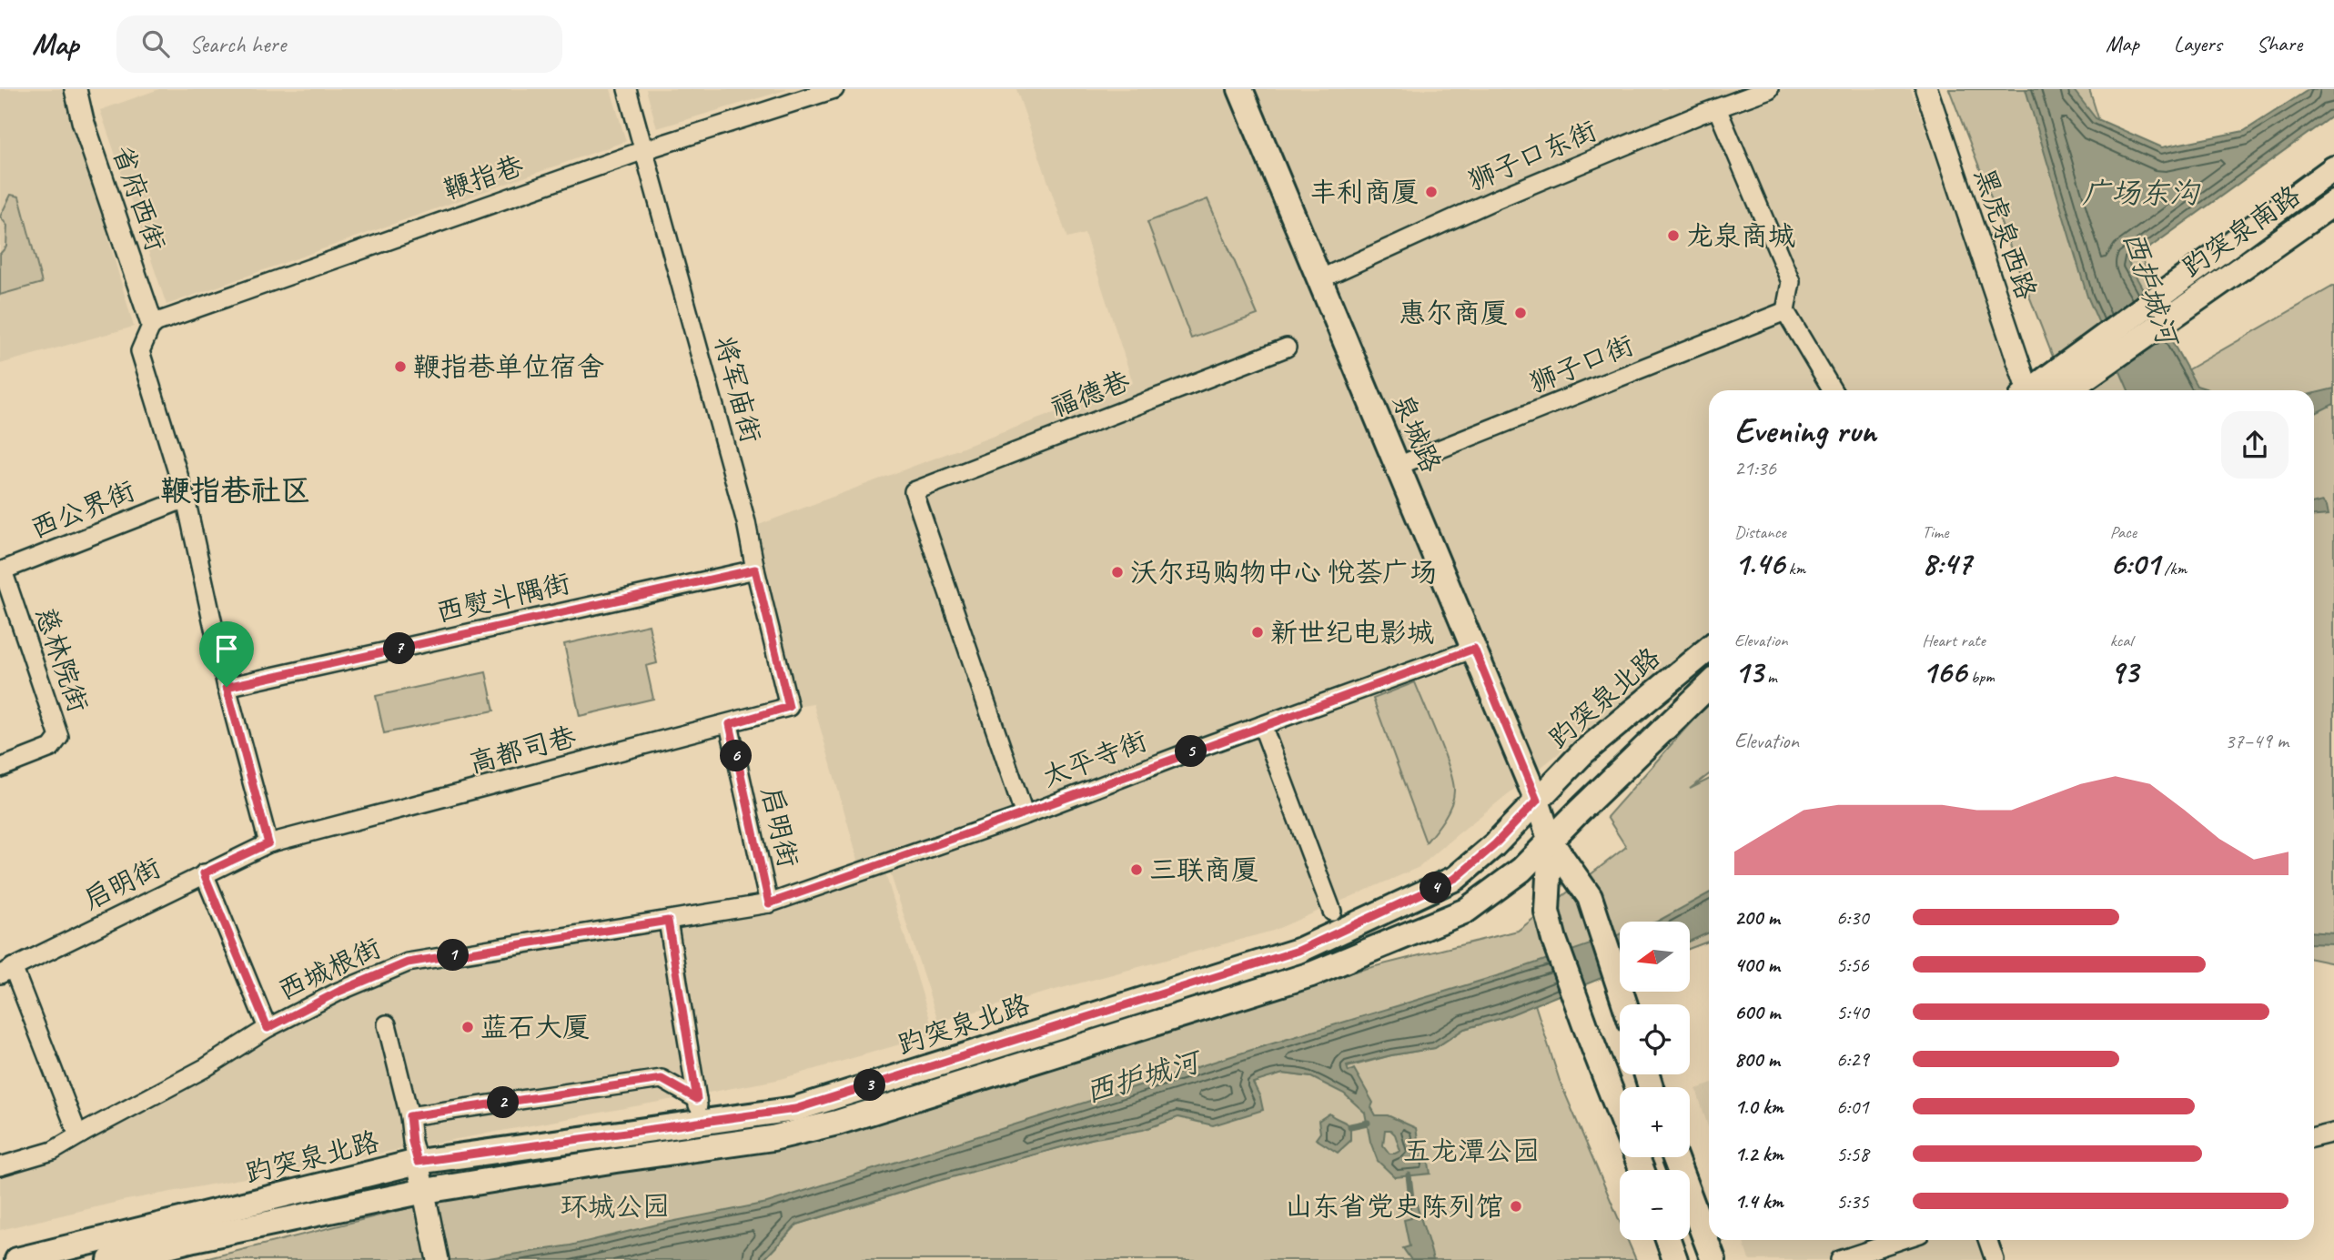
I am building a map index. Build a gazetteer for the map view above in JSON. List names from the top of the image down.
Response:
{
  "streets": {
    "main road": ["趵突泉南路", "泉城路", "趵突泉北路"],
    "street": [
      "狮子口东街",
      "鞭指巷",
      "省府西街",
      "黑虎泉西路",
      "狮子口街",
      "将军庙街",
      "福德巷",
      "西公界街",
      "西熨斗隅街",
      "慈林院街",
      "高都司巷",
      "太平寺街",
      "启明街",
      "西城根街"
    ]
  },
  "crossings": [
    ["狮子口东街", "泉城路"],
    ["鞭指巷", "省府西街"],
    ["鞭指巷", "将军庙街"],
    ["狮子口街", "泉城路"],
    ["将军庙街", "西熨斗隅街"],
    ["将军庙街", "高都司巷"],
    ["福德巷", "太平寺街"],
    ["泉城路", "趵突泉北路"],
    ["泉城路", "太平寺街"],
    ["西公界街", "慈林院街"],
    ["高都司巷", "启明街"],
    ["太平寺街", "启明街"],
    ["太平寺街", "西城根街"],
    ["启明街", "西城根街"]
  ],
  "districts": ["鞭指巷社区"],
  "water": ["广场东沟", "西护城河"],
  "parks": ["五龙潭公园", "环城公园"],
  "places": [
    "丰利商厦",
    "龙泉商城",
    "惠尔商厦",
    "鞭指巷单位宿舍",
    "沃尔玛购物中心 悦荟广场",
    "新世纪电影城",
    "三联商厦",
    "蓝石大厦",
    "山东省党史陈列馆"
  ],
  "north": "left",
  "page": {
    "header": "Map",
    "search": "Search here",
    "nav": ["Map", "Layers", "Share"],
    "heading": ["Evening run", "21:36"],
    "stats": [
      ["Distance", "1.46 km"],
      ["Time", "8:47"],
      ["Pace", "6:01 /km"],
      ["Elevation", "13 m"],
      ["Heart rate", "166 bpm"],
      ["kcal", "93"]
    ],
    "pins": [
      "7",
      "5",
      "6",
      "4",
      "1",
      "3",
      "2"
    ],
    "chart": ["Elevation", "37–49 m"],
    "list": [
      {
        "name": "200 m",
        "note": "6:30"
      },
      {
        "name": "400 m",
        "note": "5:56"
      },
      {
        "name": "600 m",
        "note": "5:40"
      },
      {
        "name": "800 m",
        "note": "6:29"
      },
      {
        "name": "1.0 km",
        "note": "6:01"
      },
      {
        "name": "1.2 km",
        "note": "5:58"
      },
      {
        "name": "1.4 km",
        "note": "5:35"
      }
    ],
    "map_buttons": ["+", "−"]
  }
}
